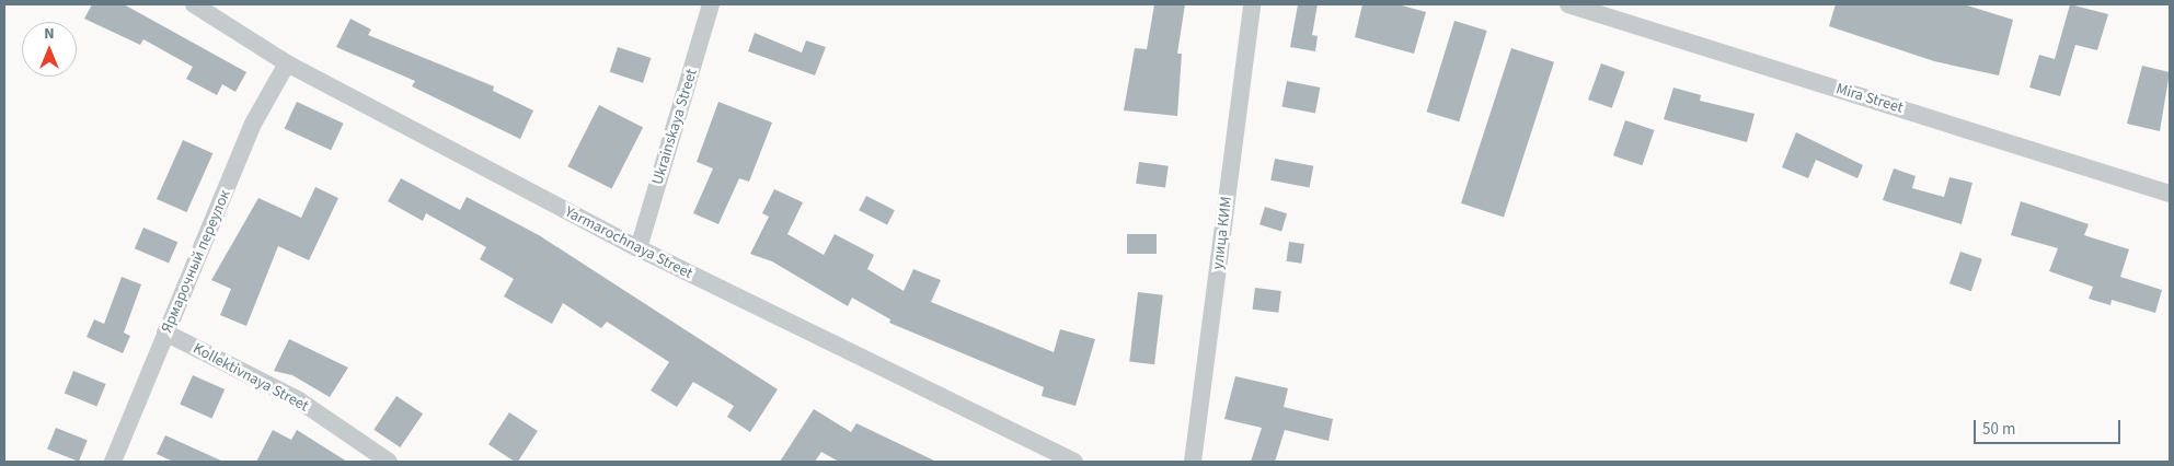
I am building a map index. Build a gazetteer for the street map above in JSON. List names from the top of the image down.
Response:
{
  "streets": {
    "street": [
      "Mira Street",
      "Ukrainskaya Street",
      "улица КИМ",
      "Yarmarochnaya Street",
      "Ярмарочный переулок",
      "Kollektivnaya Street"
    ]
  },
  "crossings": [
    ["Ukrainskaya Street", "Yarmarochnaya Street"],
    ["Yarmarochnaya Street", "Ярмарочный переулок"],
    ["Ярмарочный переулок", "Kollektivnaya Street"]
  ],
  "scale_bar": "50 m",
  "north": "top"
}
